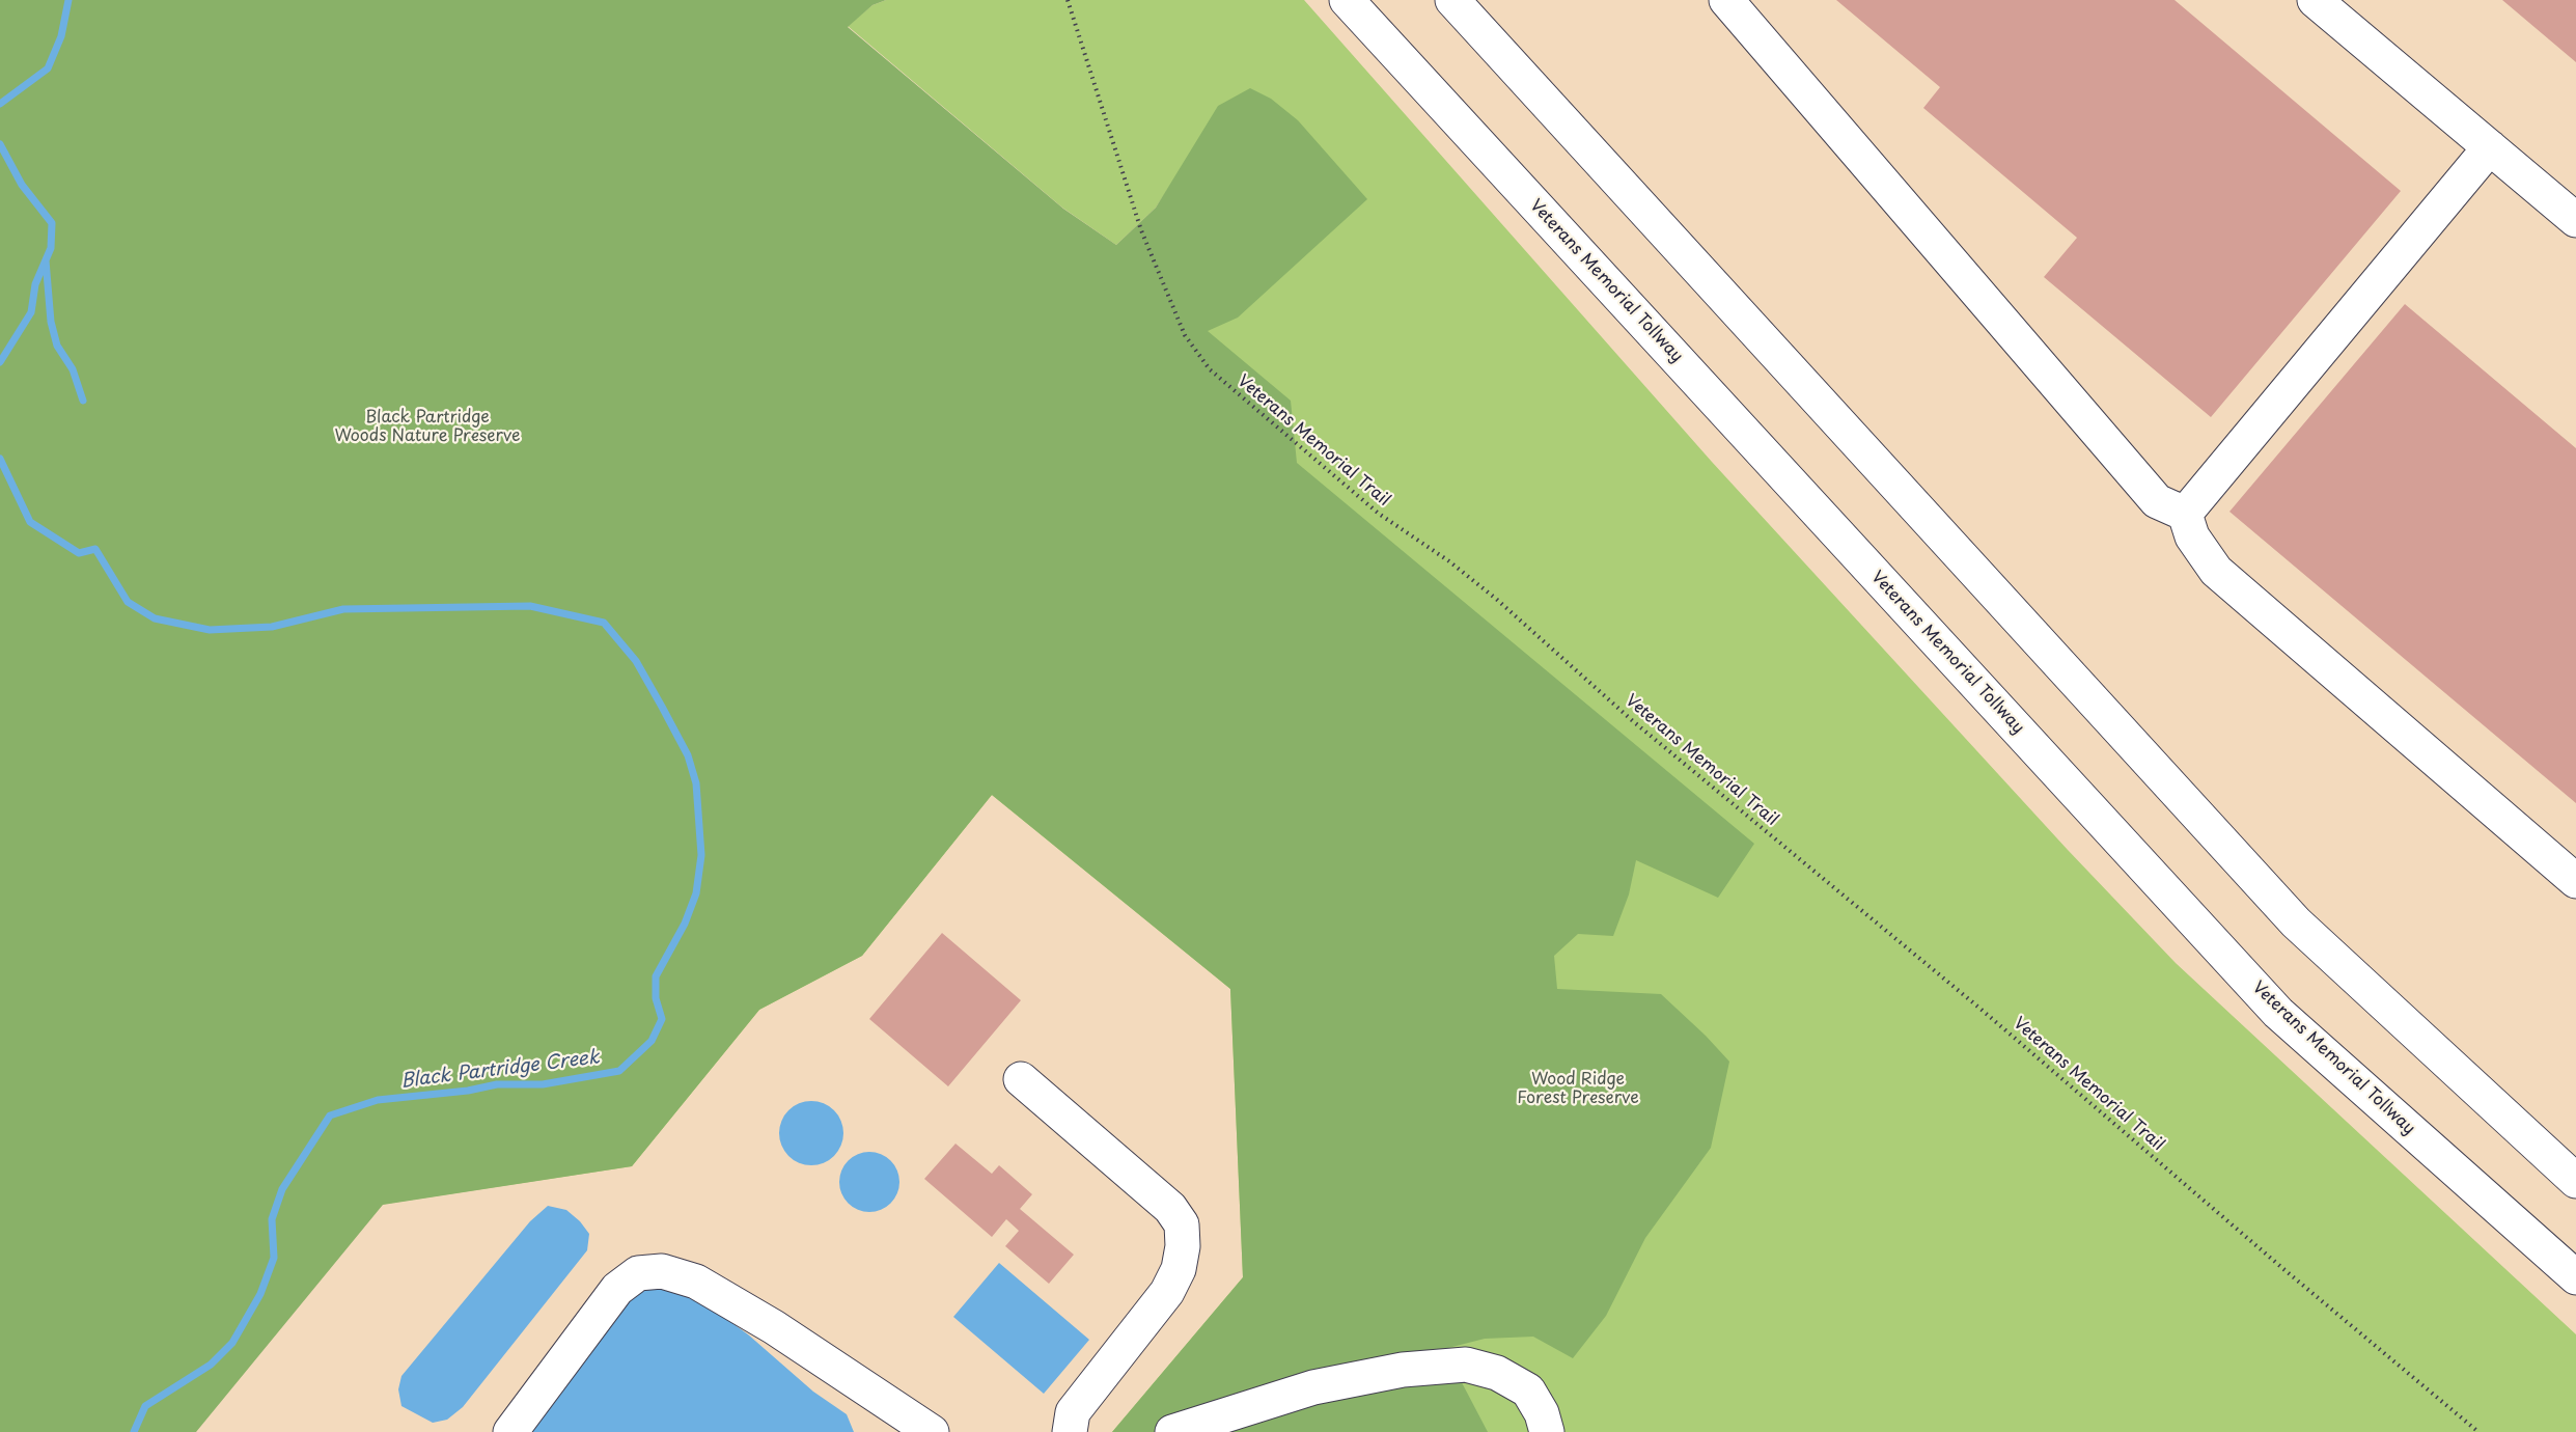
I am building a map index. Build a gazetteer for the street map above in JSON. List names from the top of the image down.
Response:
{
  "streets": {
    "main road": ["Veterans Memorial Tollway"],
    "path": ["Veterans Memorial Trail"]
  },
  "water": ["Black Partridge Creek"],
  "parks": ["Black Partridge Woods Nature Preserve", "Wood Ridge Forest Preserve"]
}
